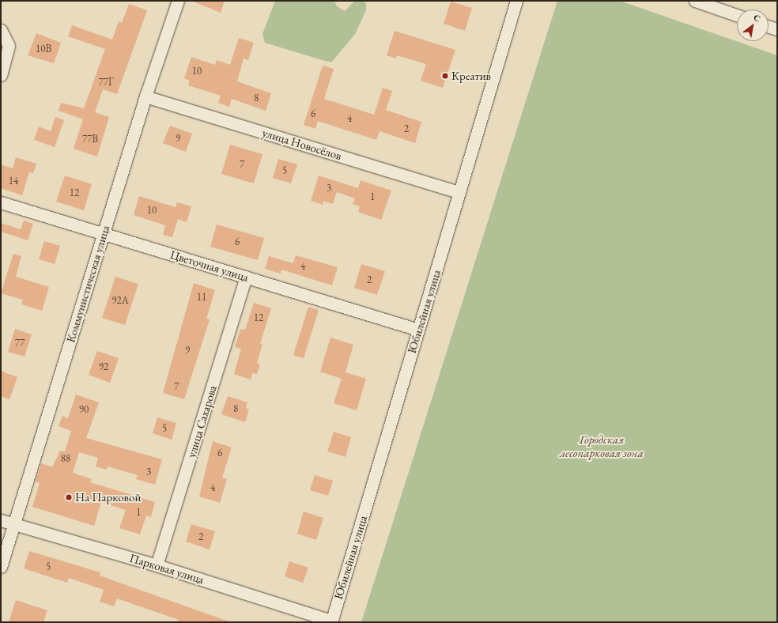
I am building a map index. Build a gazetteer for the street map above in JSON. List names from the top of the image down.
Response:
{
  "streets": {
    "street": [
      "улица Новосёлов",
      "Цветочная улица",
      "Коммунистическая улица",
      "Юбилейная улица",
      "улица Сахарова",
      "Парковая улица"
    ]
  },
  "crossings": [
    ["улица Новосёлов", "Коммунистическая улица"],
    ["улица Новосёлов", "Юбилейная улица"],
    ["Цветочная улица", "Коммунистическая улица"],
    ["Цветочная улица", "Юбилейная улица"],
    ["Цветочная улица", "улица Сахарова"],
    ["Коммунистическая улица", "Парковая улица"],
    ["Юбилейная улица", "Парковая улица"],
    ["улица Сахарова", "Парковая улица"]
  ],
  "parks": ["Городская лесопарковая зона"],
  "places": ["Креатив", "На Парковой"],
  "house_numbers": [
    "10В",
    "10",
    "77Г",
    "8",
    "6",
    "4",
    "2",
    "9",
    "77В",
    "7",
    "5",
    "14",
    "3",
    "12",
    "1",
    "10",
    "6",
    "4",
    "2",
    "11",
    "92А",
    "12",
    "77",
    "9",
    "92",
    "7",
    "8",
    "90",
    "5",
    "6",
    "88",
    "3",
    "4",
    "1",
    "2",
    "5"
  ],
  "north": "top right"
}
